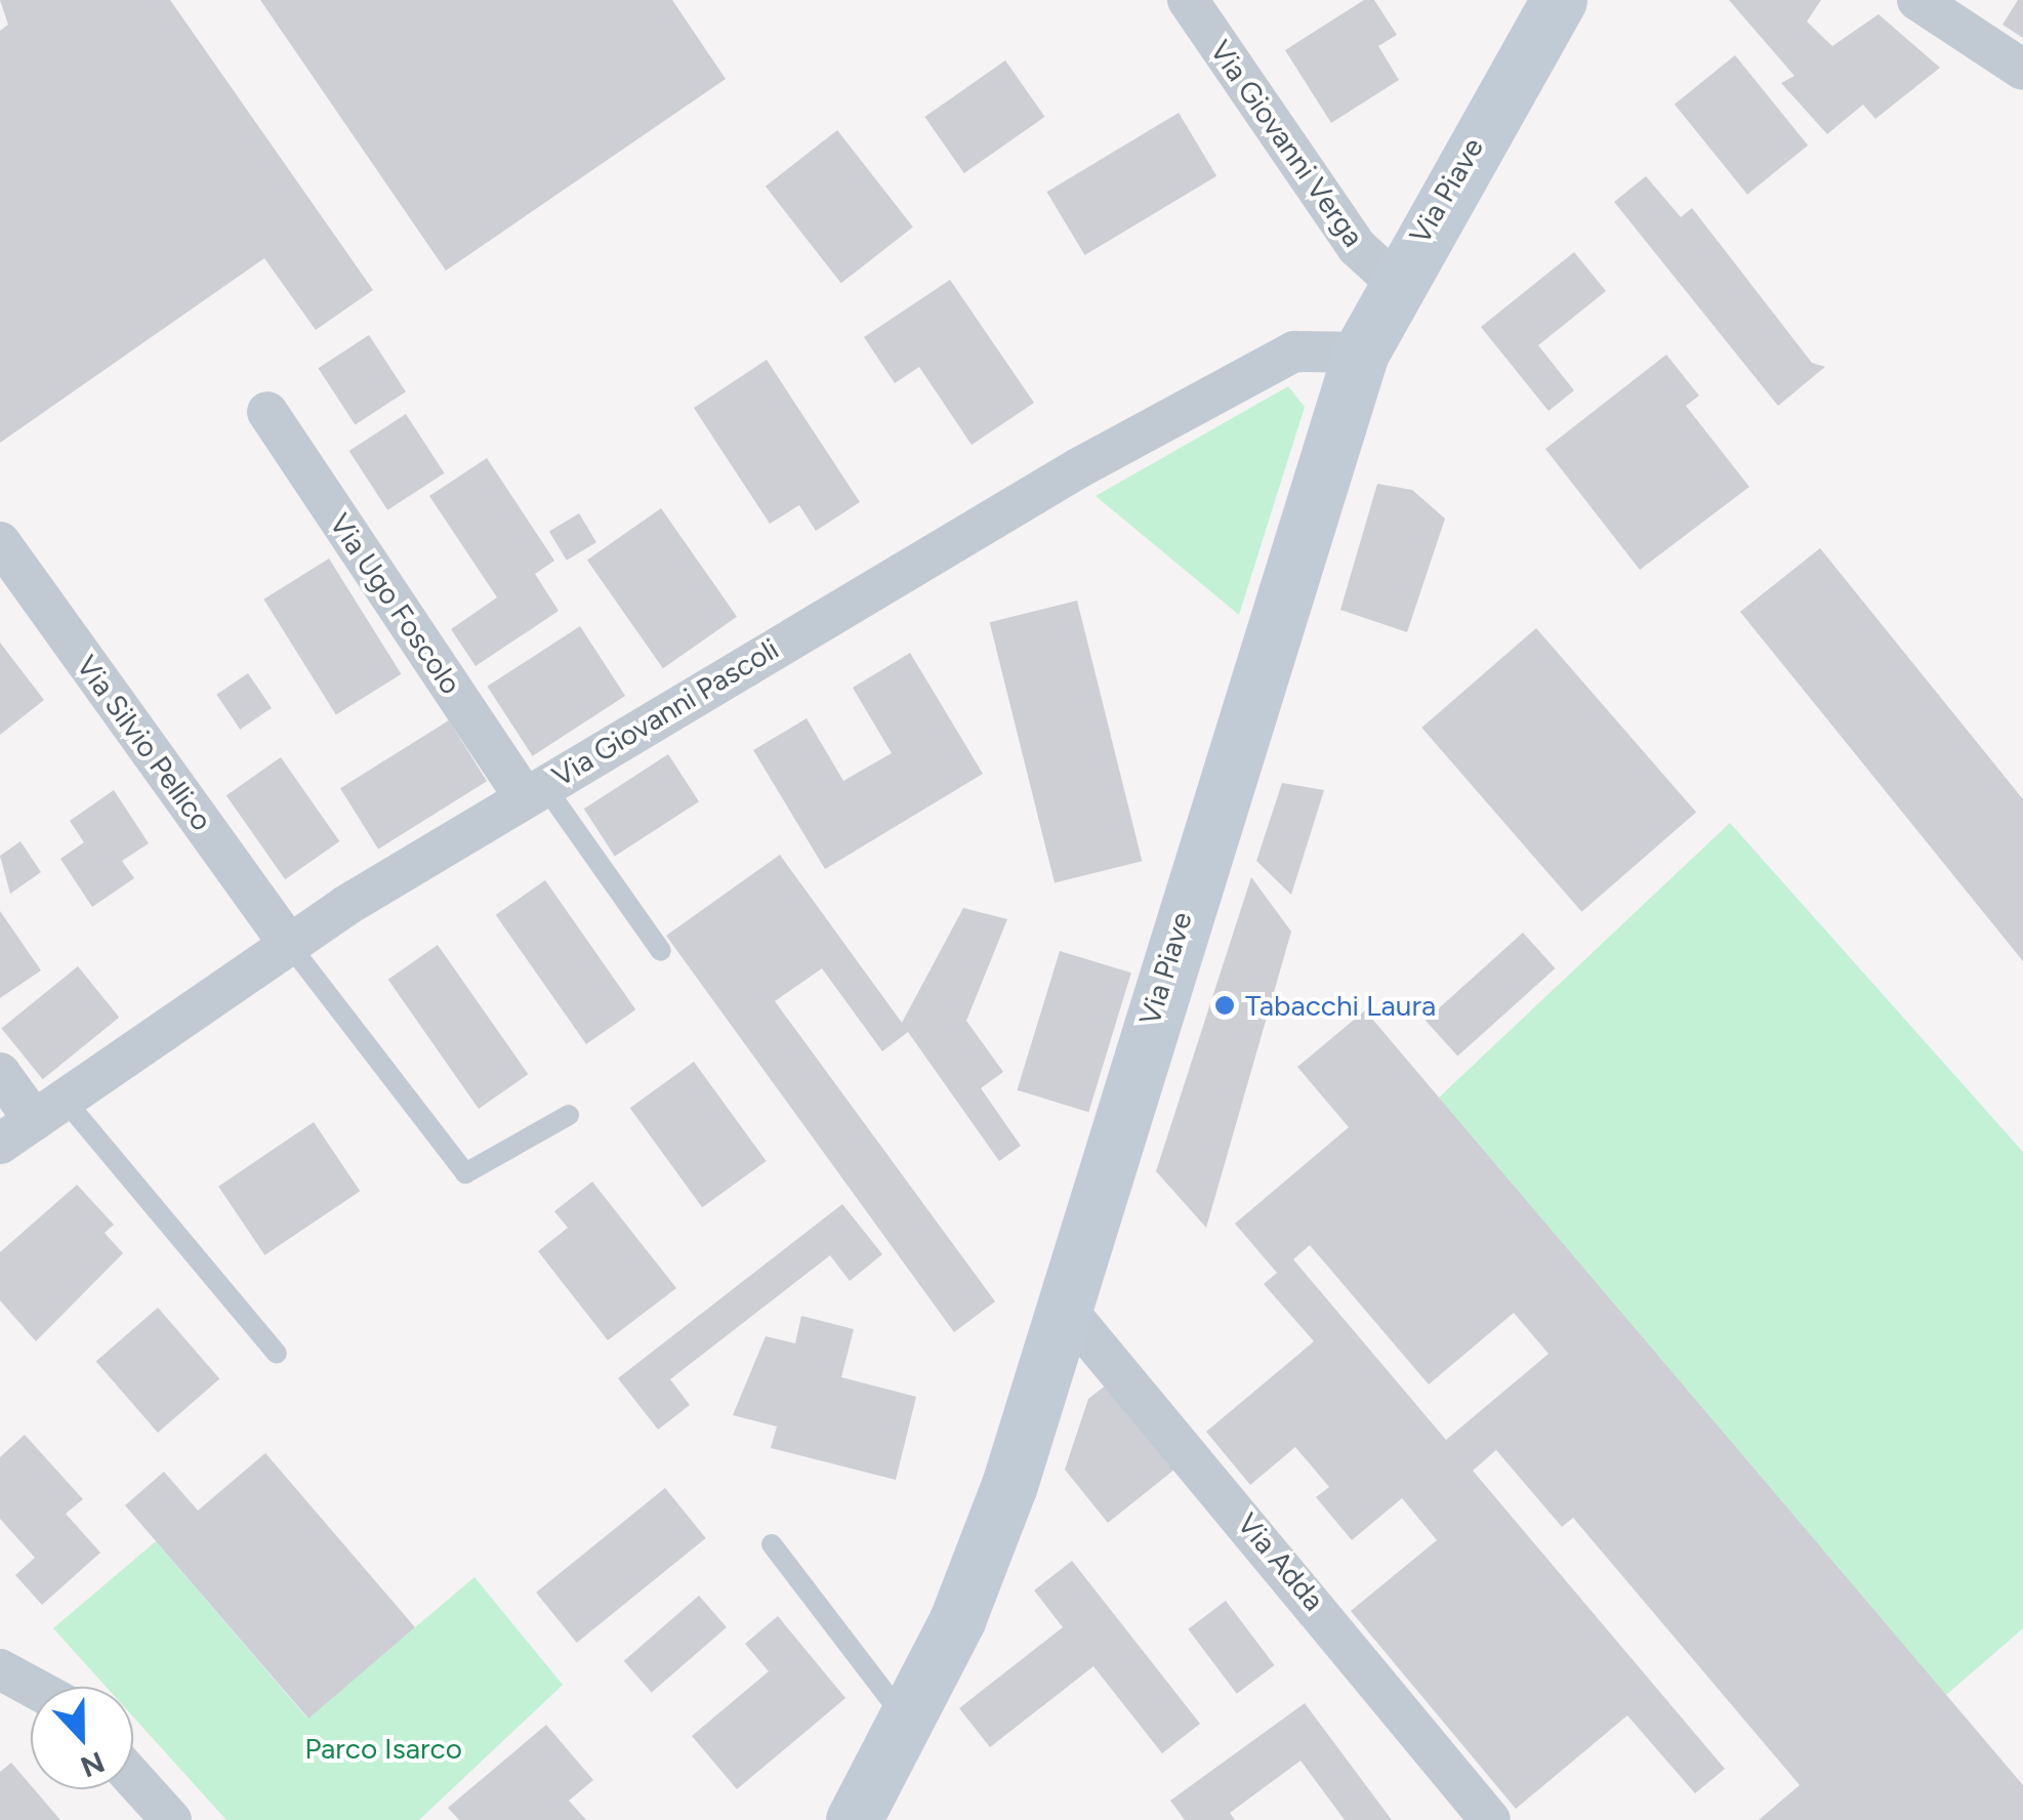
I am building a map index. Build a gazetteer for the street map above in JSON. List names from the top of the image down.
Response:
{
  "streets": {
    "street": [
      "Via Giovanni Verga",
      "Via Piave",
      "Via Ugo Foscolo",
      "Via Giovanni Pascoli",
      "Via Silvio Pellico",
      "Via Adda"
    ]
  },
  "crossings": [
    ["Via Giovanni Verga", "Via Piave"],
    ["Via Piave", "Via Giovanni Pascoli"],
    ["Via Piave", "Via Adda"],
    ["Via Ugo Foscolo", "Via Giovanni Pascoli"],
    ["Via Giovanni Pascoli", "Via Silvio Pellico"]
  ],
  "parks": ["Parco Isarco"],
  "places": ["Tabacchi Laura"],
  "north": "bottom"
}
